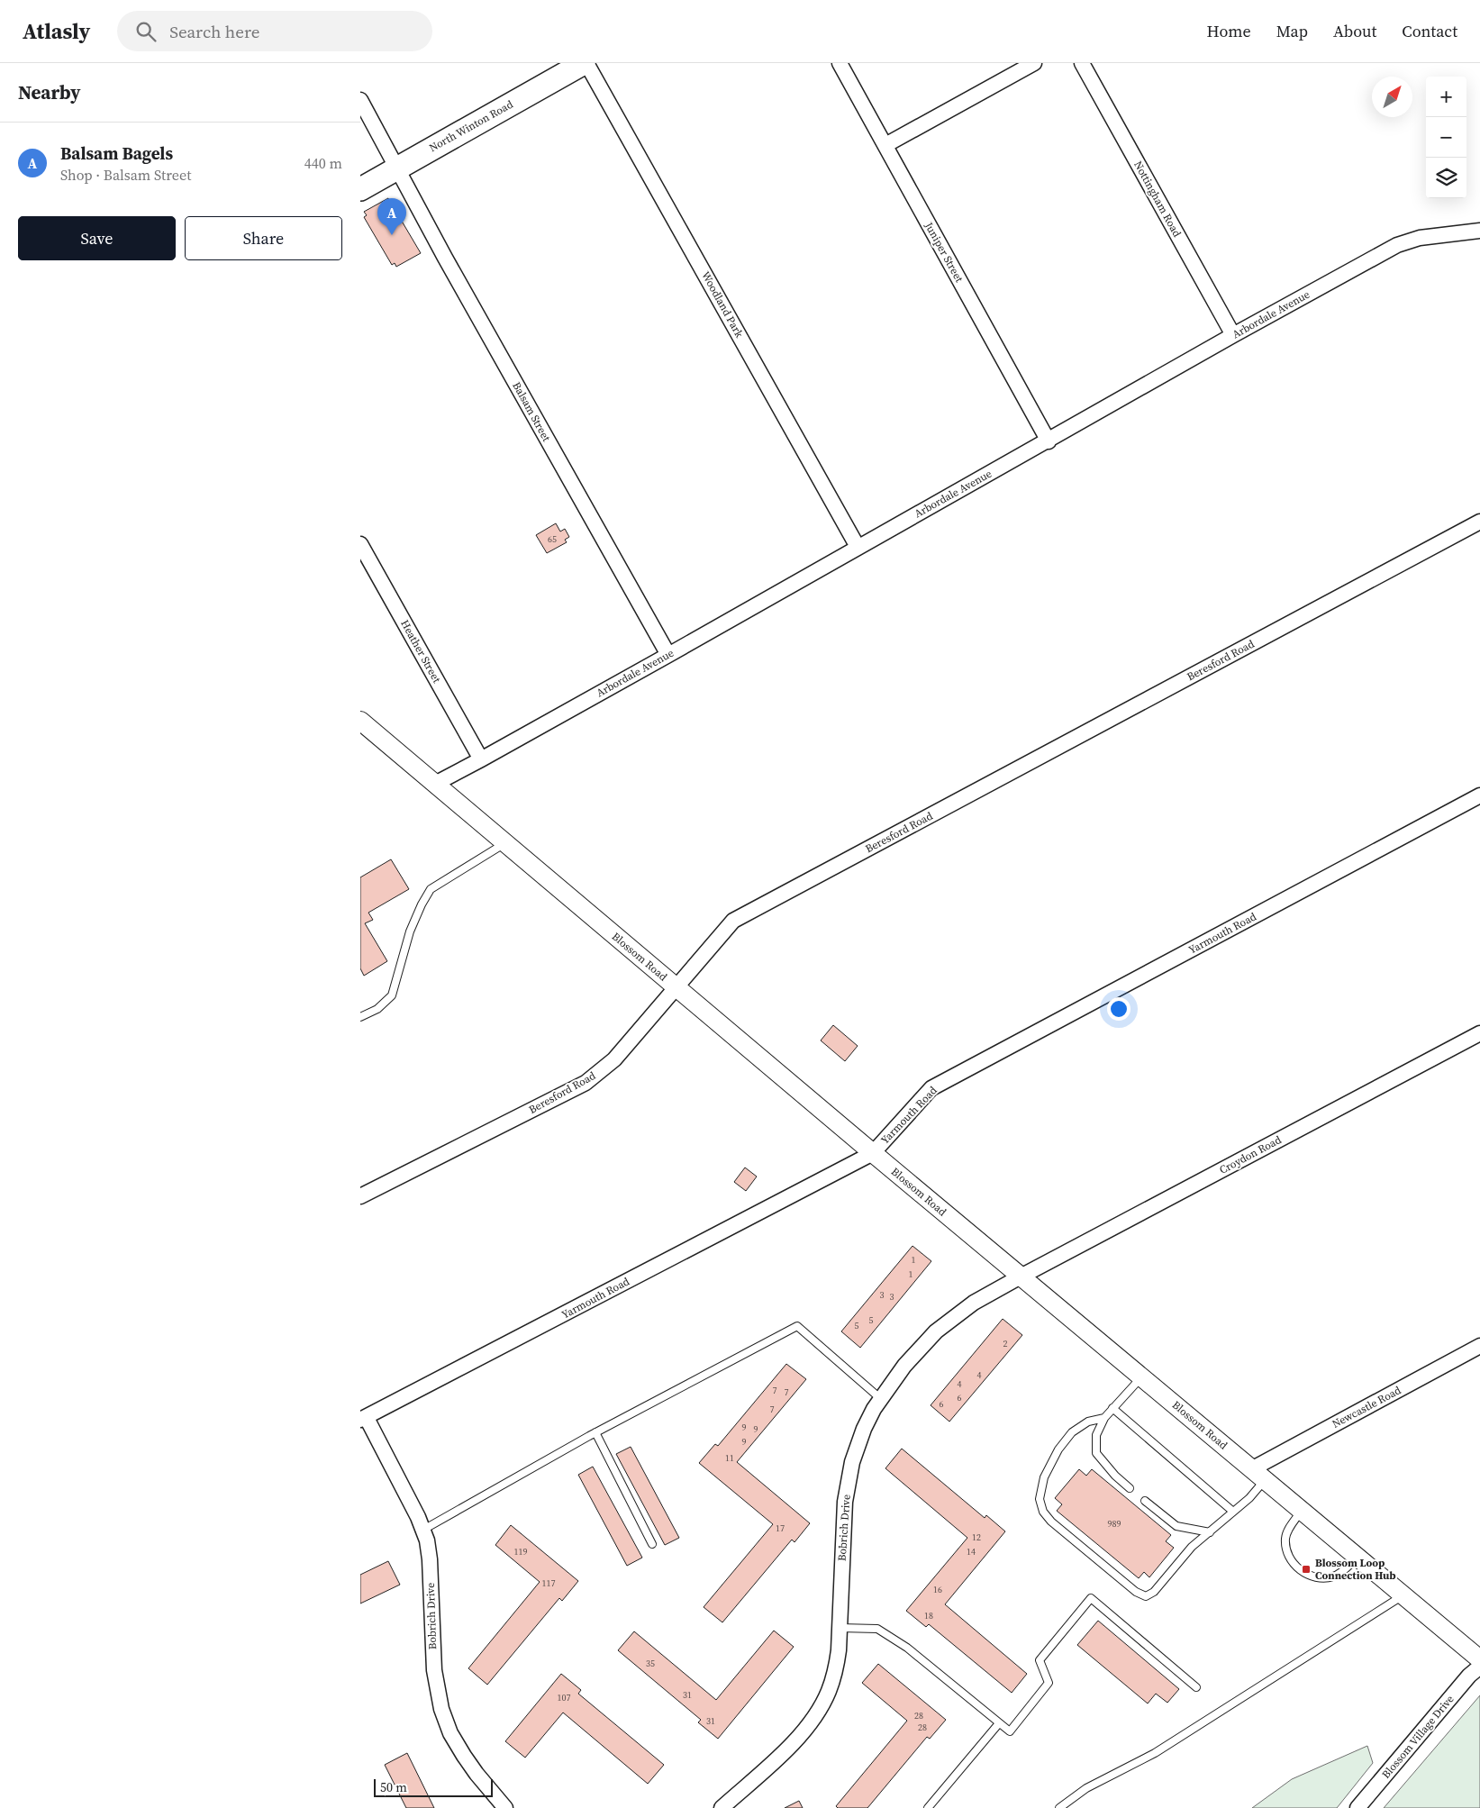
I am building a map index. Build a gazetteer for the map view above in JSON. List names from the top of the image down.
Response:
{
  "streets": {
    "main road": ["North Winton Road"],
    "street": [
      "Nottingham Road",
      "Juniper Street",
      "Woodland Park",
      "Arbordale Avenue",
      "Balsam Street",
      "Heather Street",
      "Beresford Road",
      "Yarmouth Road",
      "Blossom Road",
      "Croydon Road",
      "Newcastle Road",
      "Bobrich Drive",
      "Blossom Village Drive"
    ]
  },
  "crossings": [
    ["North Winton Road", "Balsam Street"],
    ["Nottingham Road", "Arbordale Avenue"],
    ["Juniper Street", "Arbordale Avenue"],
    ["Woodland Park", "Arbordale Avenue"],
    ["Arbordale Avenue", "Balsam Street"],
    ["Arbordale Avenue", "Heather Street"],
    ["Arbordale Avenue", "Blossom Road"],
    ["Beresford Road", "Blossom Road"],
    ["Yarmouth Road", "Blossom Road"],
    ["Yarmouth Road", "Bobrich Drive"],
    ["Blossom Road", "Croydon Road"],
    ["Blossom Road", "Newcastle Road"],
    ["Blossom Road", "Bobrich Drive"],
    ["Croydon Road", "Bobrich Drive"]
  ],
  "places": {
    "transit": ["Blossom Loop Connection Hub"]
  },
  "house_numbers": [
    "65",
    "1",
    "1",
    "3",
    "3",
    "5",
    "5",
    "2",
    "4",
    "4",
    "7",
    "7",
    "6",
    "6",
    "7",
    "9",
    "9",
    "9",
    "11",
    "989",
    "17",
    "12",
    "119",
    "14",
    "117",
    "16",
    "18",
    "35",
    "31",
    "107",
    "28",
    "31",
    "28"
  ],
  "scale_bar": "50 m",
  "north": "top right",
  "page": {
    "header": "Atlasly",
    "search": "Search here",
    "nav": [
      "Home",
      "Map",
      "About",
      "Contact"
    ],
    "heading": "Nearby",
    "map_buttons": ["+", "−"],
    "list": [
      {
        "mark": "A",
        "name": "Balsam Bagels",
        "note": "Shop · Balsam Street",
        "value": "440 m"
      }
    ],
    "pins": "A",
    "buttons": ["Save", "Share"],
    "scale": "50 m"
  }
}
